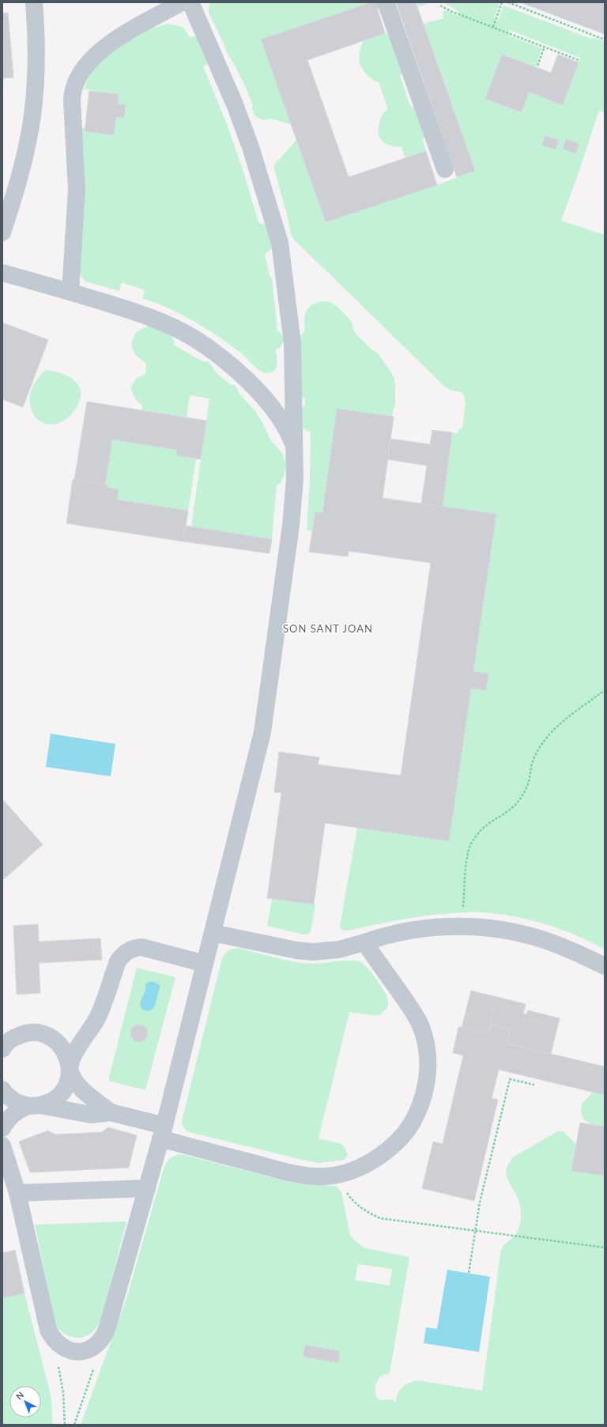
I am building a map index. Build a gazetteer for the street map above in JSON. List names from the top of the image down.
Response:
{
  "districts": ["SON SANT JOAN"],
  "north": "top left"
}
